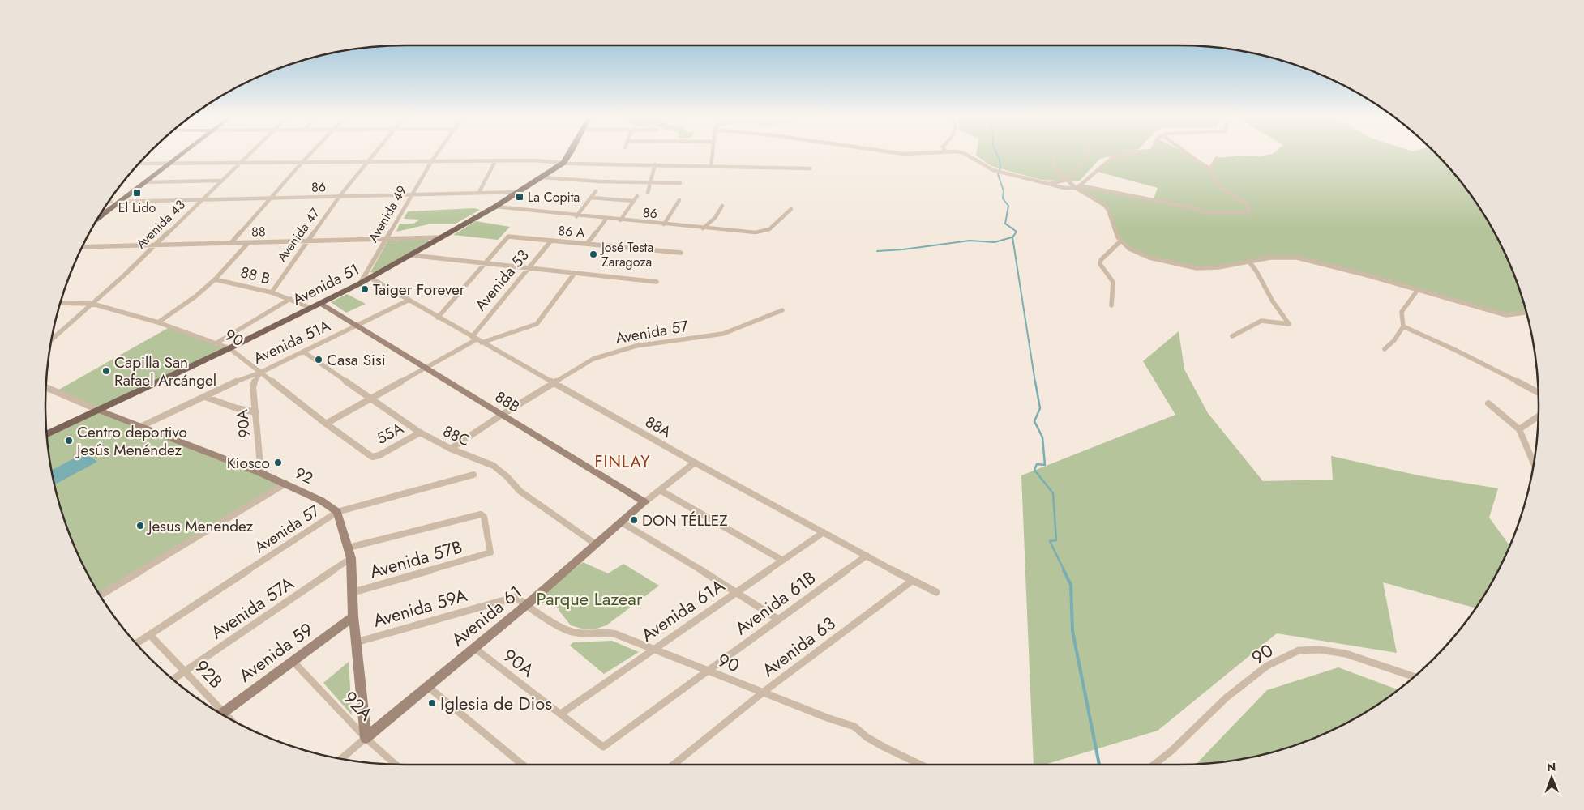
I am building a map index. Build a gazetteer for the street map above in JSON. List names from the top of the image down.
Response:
{
  "streets": {
    "main road": ["Avenida 51"],
    "street": [
      "86",
      "Avenida 49",
      "Avenida 43",
      "88",
      "86 A",
      "Avenida 47",
      "88 B",
      "Avenida 53",
      "Avenida 57",
      "90",
      "Avenida 51A",
      "88B",
      "90A",
      "88A",
      "55A",
      "88C",
      "92",
      "Avenida 57B",
      "Avenida 61B",
      "Avenida 57A",
      "Avenida 59A",
      "Avenida 61A",
      "Avenida 61",
      "Avenida 63",
      "Avenida 59",
      "92B",
      "92A"
    ]
  },
  "crossings": [
    ["86", "Avenida 49"],
    ["86", "Avenida 43"],
    ["86", "Avenida 47"],
    ["86", "Avenida 51"],
    ["Avenida 49", "88"],
    ["Avenida 49", "Avenida 51"],
    ["Avenida 43", "88"],
    ["Avenida 43", "90"],
    ["88", "Avenida 47"],
    ["88", "Avenida 51"],
    ["86 A", "Avenida 53"],
    ["Avenida 47", "88 B"],
    ["88 B", "Avenida 51"],
    ["Avenida 53", "90"],
    ["Avenida 53", "88B"],
    ["Avenida 53", "88A"],
    ["Avenida 53", "88C"],
    ["Avenida 51", "90"],
    ["Avenida 51", "88A"],
    ["Avenida 51", "92"],
    ["Avenida 57", "88B"],
    ["Avenida 57", "88A"],
    ["Avenida 57", "88C"],
    ["Avenida 57", "92"],
    ["Avenida 57", "92B"],
    ["90", "Avenida 51A"],
    ["90", "90A"],
    ["90", "55A"],
    ["90", "Avenida 61B"],
    ["90", "Avenida 59A"],
    ["90", "Avenida 61A"],
    ["90", "Avenida 61"],
    ["90", "Avenida 63"],
    ["Avenida 51A", "88B"],
    ["Avenida 51A", "90A"],
    ["Avenida 51A", "88A"],
    ["Avenida 51A", "88C"],
    ["Avenida 51A", "92"],
    ["88B", "Avenida 61"],
    ["90A", "92"],
    ["90A", "Avenida 61B"],
    ["90A", "Avenida 61A"],
    ["90A", "Avenida 61"],
    ["88A", "Avenida 61B"],
    ["88A", "Avenida 61A"],
    ["88A", "Avenida 61"],
    ["88A", "Avenida 63"],
    ["55A", "88C"],
    ["88C", "Avenida 61"],
    ["Avenida 57A", "92B"],
    ["Avenida 61", "92A"],
    ["Avenida 59", "92A"]
  ],
  "districts": ["FINLAY"],
  "parks": ["Parque Lazear"],
  "places": {
    "transit": ["El Lido", "La Copita"],
    "other": [
      "José Testa Zaragoza",
      "Taiger Forever",
      "Casa Sisi",
      "Capilla San Rafael Arcángel",
      "Centro deportivo Jesús Menéndez",
      "Kiosco",
      "DON TÉLLEZ",
      "Jesus Menendez",
      "Iglesia de Dios"
    ]
  },
  "north": "top"
}
